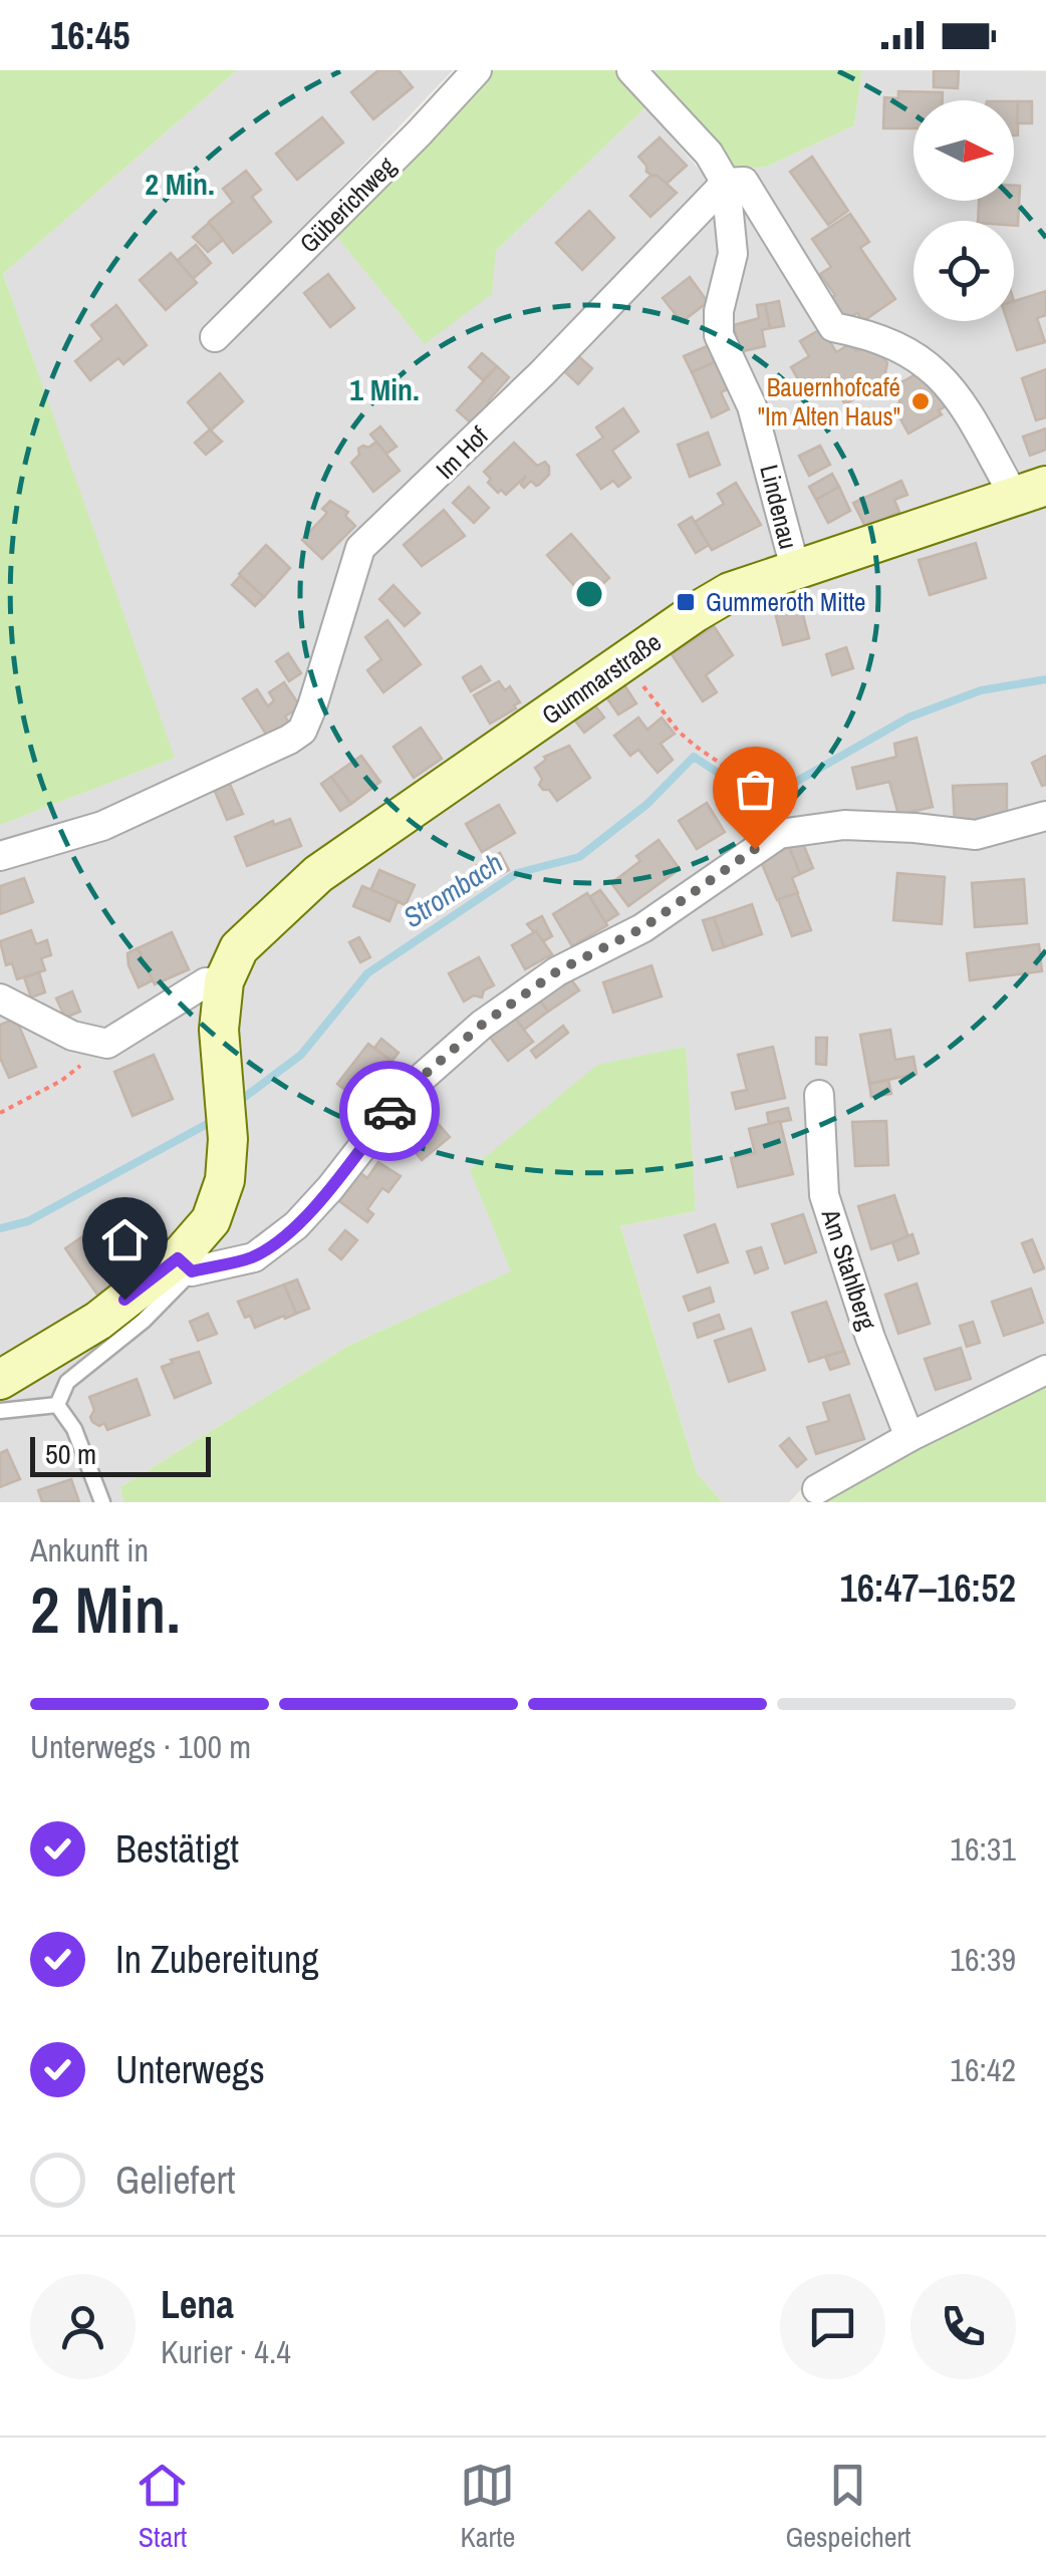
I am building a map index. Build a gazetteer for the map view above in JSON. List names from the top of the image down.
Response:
{
  "streets": {
    "street": [
      "Güberichweg",
      "Im Hof",
      "Lindenau",
      "Gummarstraße",
      "Am Stahlberg"
    ]
  },
  "crossings": [
    ["Im Hof", "Lindenau"],
    ["Lindenau", "Gummarstraße"]
  ],
  "water": ["Strombach"],
  "places": {
    "other": ["Bauernhofcafé \"Im Alten Haus\""],
    "transit": ["Gummeroth Mitte"]
  },
  "scale_bar": "50 m",
  "north": "right",
  "page": {
    "status": "16:45",
    "scale": "50 m",
    "heading": ["2 Min.", "Ankunft in", "16:47–16:52"],
    "panel": ["Lena", "Kurier · 4.4"],
    "bar": "Unterwegs · 100 m",
    "list": [
      ["Bestätigt", "16:31"],
      ["In Zubereitung", "16:39"],
      ["Unterwegs", "16:42"],
      "Geliefert"
    ],
    "tabs": ["Start", "Karte", "Gespeichert"]
  },
  "rings": ["2 Min.", "1 Min."]
}
